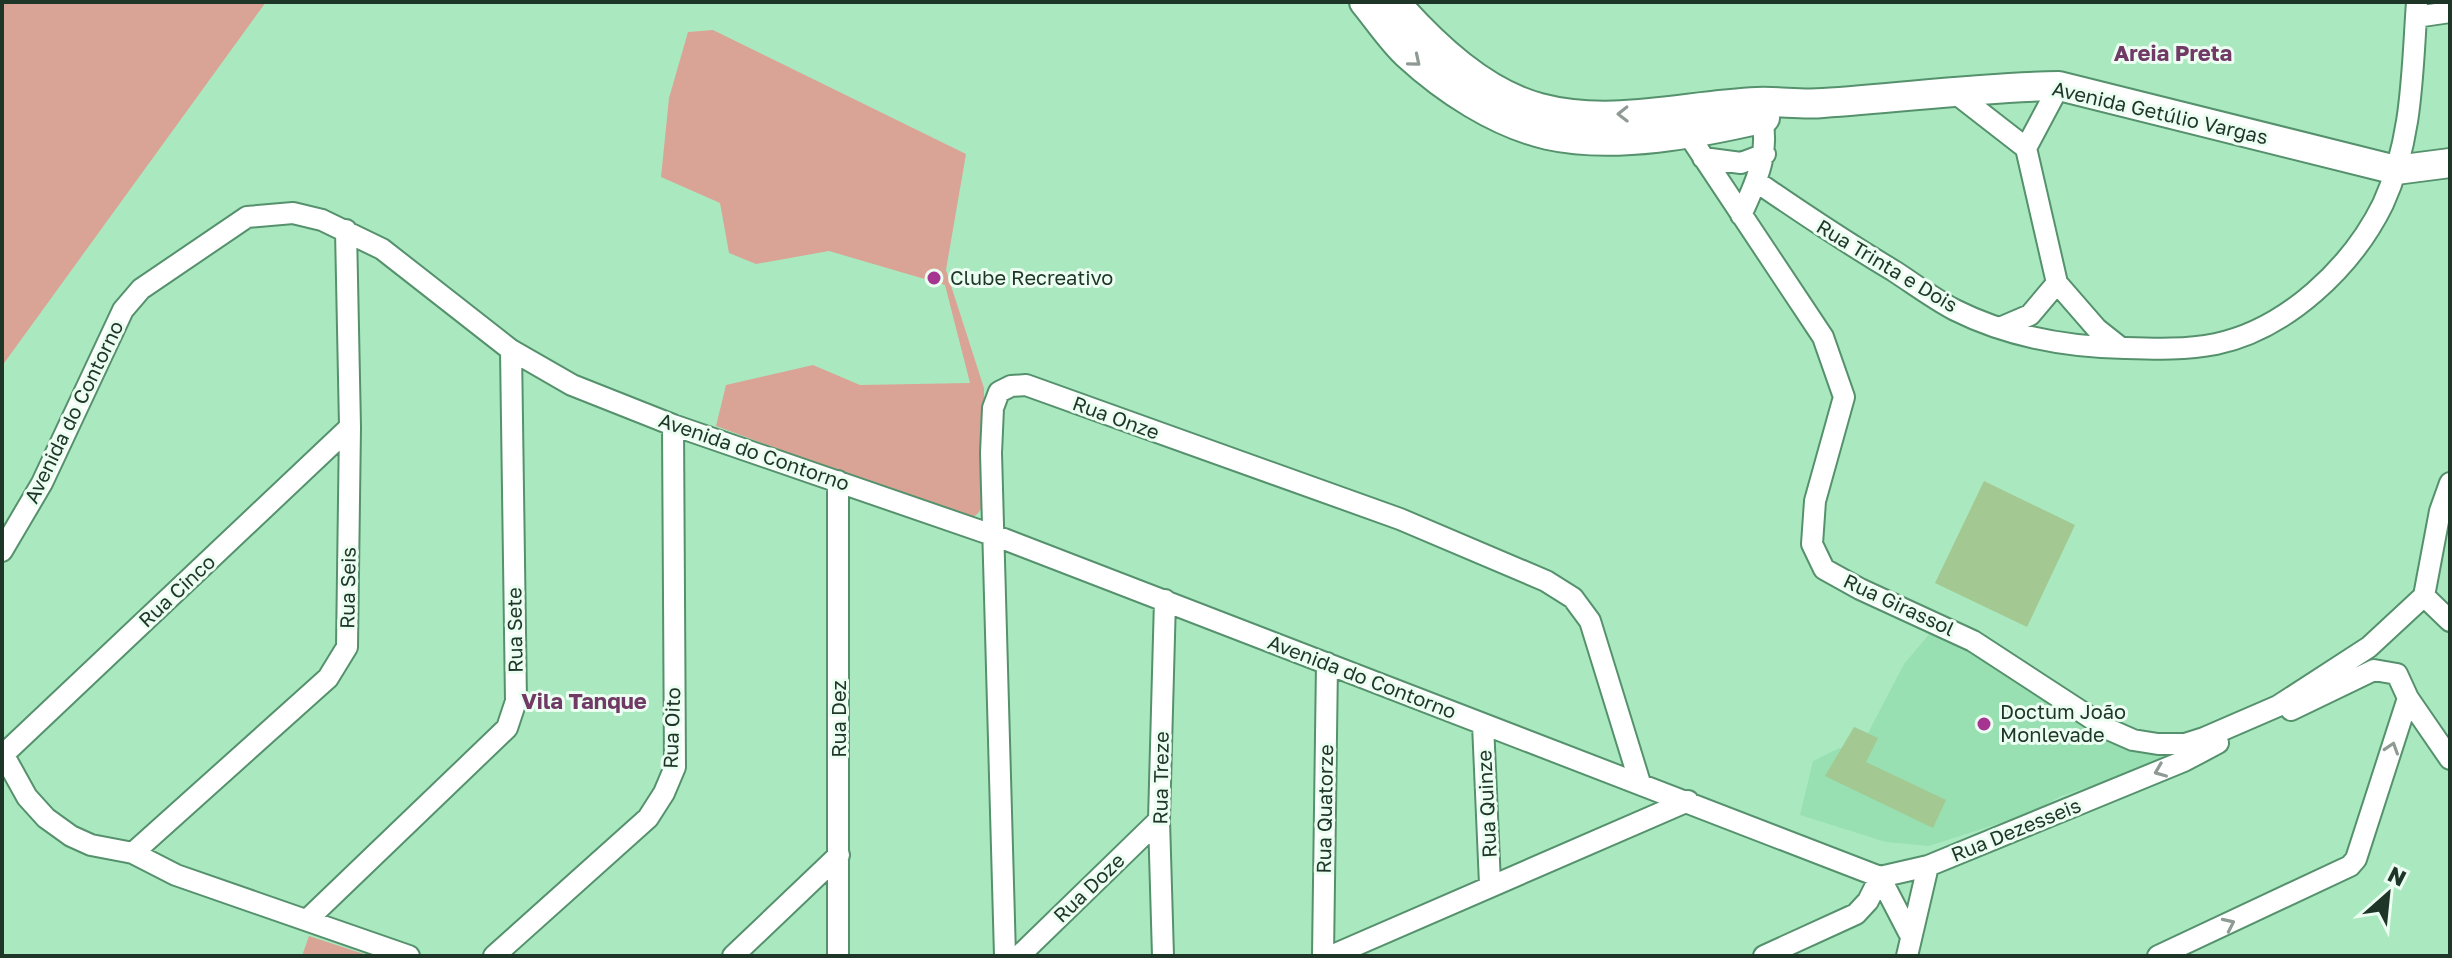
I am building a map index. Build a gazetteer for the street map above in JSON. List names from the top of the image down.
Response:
{
  "streets": {
    "main road": ["Avenida Getúlio Vargas"],
    "street": [
      "Rua Trinta e Dois",
      "Avenida do Contorno",
      "Rua Onze",
      "Rua Seis",
      "Rua Cinco",
      "Rua Girassol",
      "Rua Sete",
      "Rua Dez",
      "Rua Oito",
      "Rua Treze",
      "Rua Quinze",
      "Rua Quatorze",
      "Rua Dezesseis",
      "Rua Doze"
    ]
  },
  "crossings": [
    ["Avenida Getúlio Vargas", "Rua Trinta e Dois"],
    ["Avenida Getúlio Vargas", "Rua Girassol"],
    ["Avenida do Contorno", "Rua Onze"],
    ["Avenida do Contorno", "Rua Seis"],
    ["Avenida do Contorno", "Rua Sete"],
    ["Avenida do Contorno", "Rua Dez"],
    ["Avenida do Contorno", "Rua Oito"],
    ["Avenida do Contorno", "Rua Treze"],
    ["Avenida do Contorno", "Rua Quinze"],
    ["Avenida do Contorno", "Rua Quatorze"],
    ["Avenida do Contorno", "Rua Dezesseis"],
    ["Rua Seis", "Rua Cinco"],
    ["Rua Girassol", "Rua Dezesseis"],
    ["Rua Treze", "Rua Doze"]
  ],
  "one_way": ["Rua Dezesseis"],
  "districts": ["Areia Preta", "Vila Tanque"],
  "places": ["Clube Recreativo", "Doctum João Monlevade"],
  "north": "top right"
}
